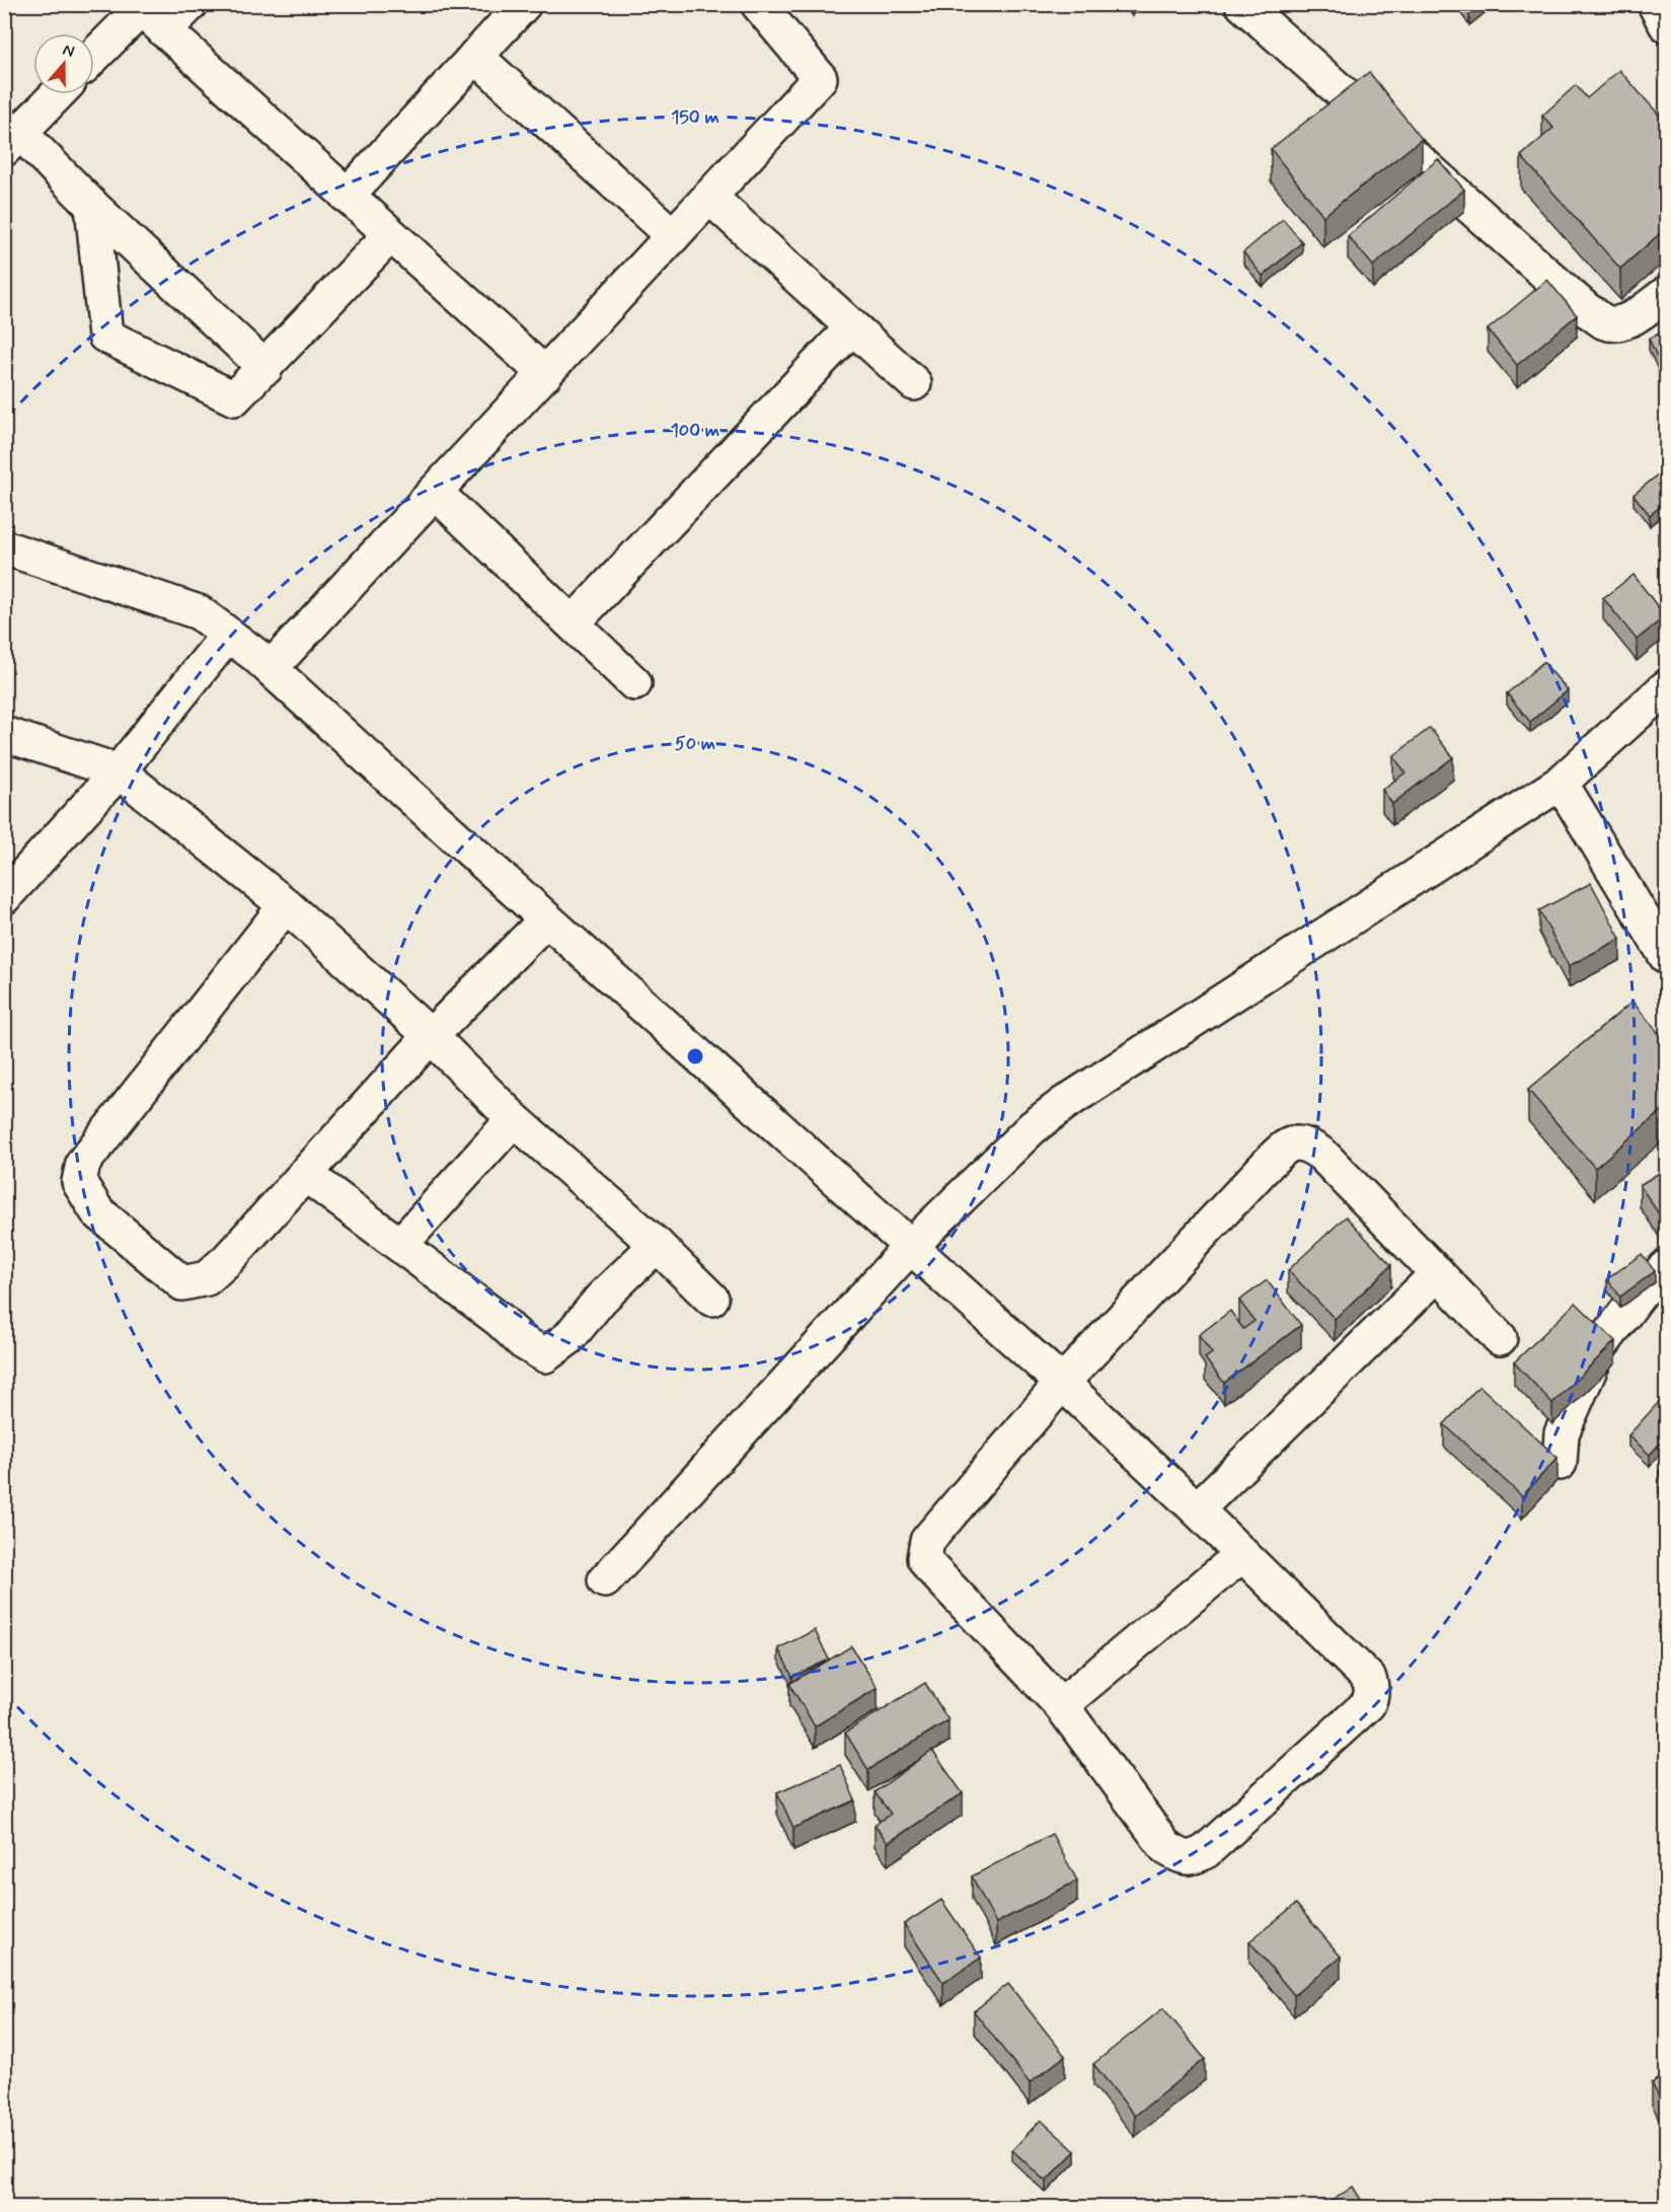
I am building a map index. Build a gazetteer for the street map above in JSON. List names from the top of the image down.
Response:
{
  "north": "top",
  "rings": ["150 m", "100 m", "50 m"]
}
